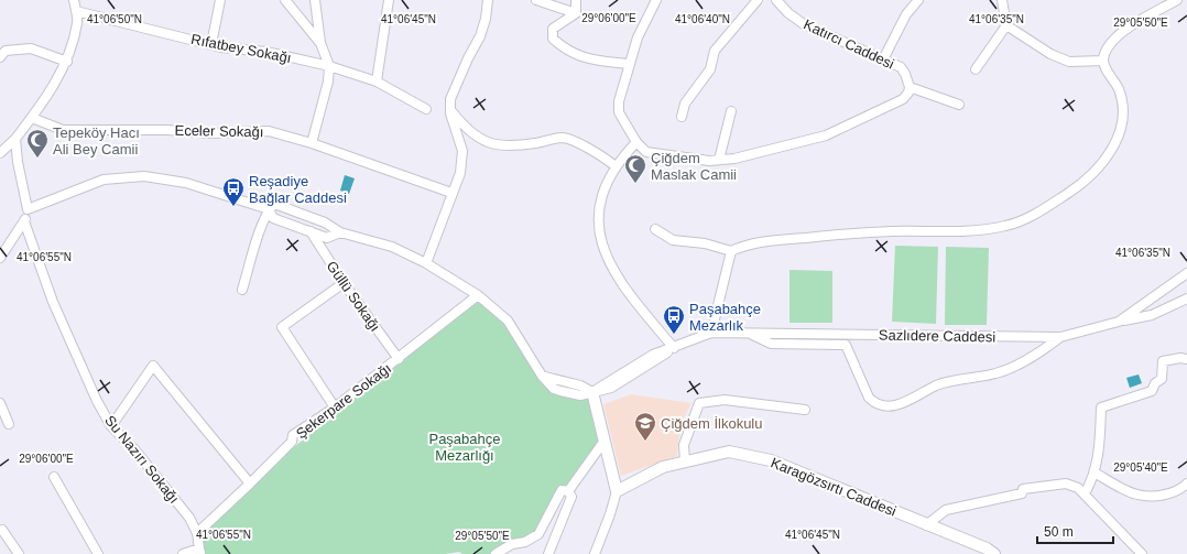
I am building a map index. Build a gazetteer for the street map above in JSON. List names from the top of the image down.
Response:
{
  "streets": {
    "street": [
      "Katırcı Caddesi",
      "Rıfatbey Sokağı",
      "Eceler Sokağı",
      "Güllü Sokağı",
      "Sazlıdere Caddesi",
      "Şekerpare Sokağı",
      "Su Nazırı Sokağı",
      "Karagözsırtı Caddesi"
    ]
  },
  "crossings": [
    ["Güllü Sokağı", "Şekerpare Sokağı"],
    ["Şekerpare Sokağı", "Su Nazırı Sokağı"]
  ],
  "parks": ["Paşabahçe Mezarlığı"],
  "places": {
    "mosque": ["Tepeköy Hacı Ali Bey Camii", "Çiğdem Maslak Camii"],
    "bus stop": ["Reşadiye Bağlar Caddesi", "Paşabahçe Mezarlık"],
    "school or university": ["Çiğdem İlkokulu"]
  },
  "scale_bar": "50 m",
  "coordinates": [
    "29°06'00\"E",
    "41°06'50\"N",
    "41°06'45\"N",
    "41°06'40\"N",
    "41°06'35\"N",
    "29°05'50\"E",
    "41°06'55\"N",
    "29°05'40\"E"
  ]
}
